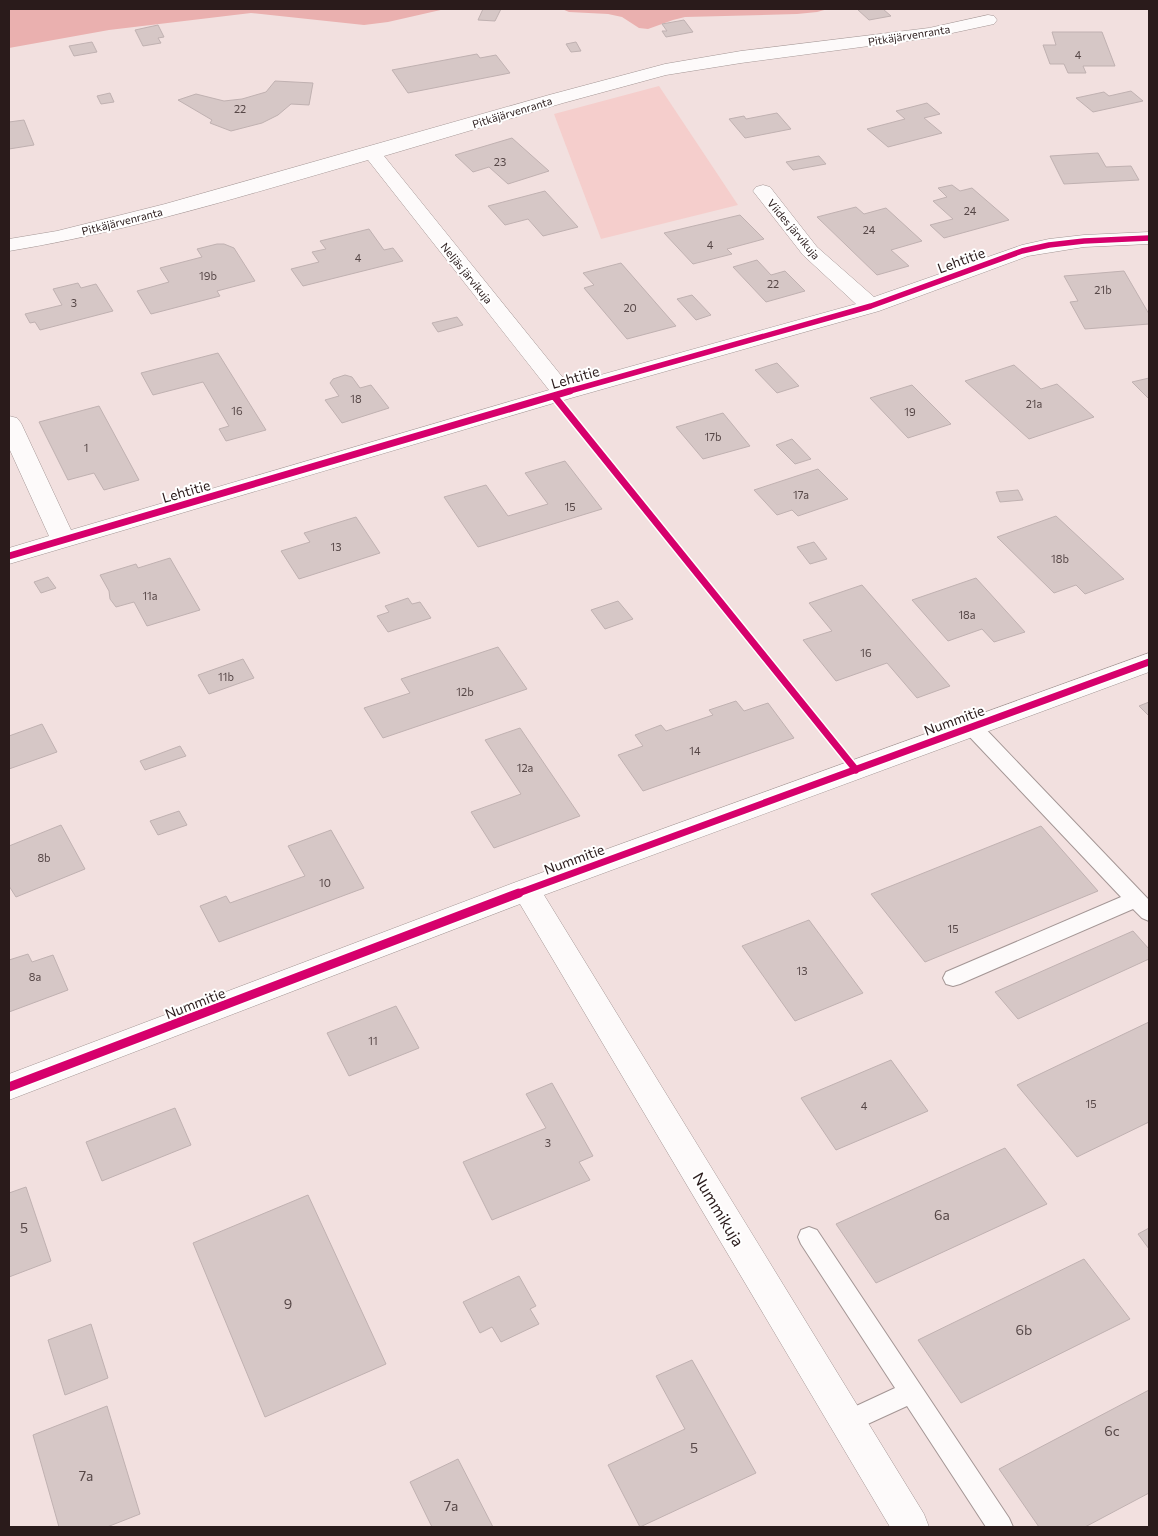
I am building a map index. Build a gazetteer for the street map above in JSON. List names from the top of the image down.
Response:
{
  "streets": {
    "street": [
      "Pitkäjärvenranta",
      "Viides järvikuja",
      "Lehtitie",
      "Neljäs järvikuja",
      "Nummitie",
      "Nummikuja"
    ]
  },
  "crossings": [
    ["Pitkäjärvenranta", "Neljäs järvikuja"],
    ["Viides järvikuja", "Lehtitie"],
    ["Lehtitie", "Neljäs järvikuja"],
    ["Nummitie", "Nummikuja"]
  ],
  "house_numbers": [
    "4",
    "22",
    "23",
    "24",
    "24",
    "4",
    "4",
    "19b",
    "22",
    "21b",
    "3",
    "20",
    "18",
    "21a",
    "16",
    "19",
    "17b",
    "1",
    "17a",
    "15",
    "13",
    "18b",
    "11a",
    "18a",
    "16",
    "11b",
    "12b",
    "14",
    "12a",
    "8b",
    "10",
    "15",
    "13",
    "8a",
    "11",
    "15",
    "4",
    "3",
    "6a",
    "5",
    "9",
    "6b",
    "6c",
    "5",
    "7a",
    "7a"
  ]
}
